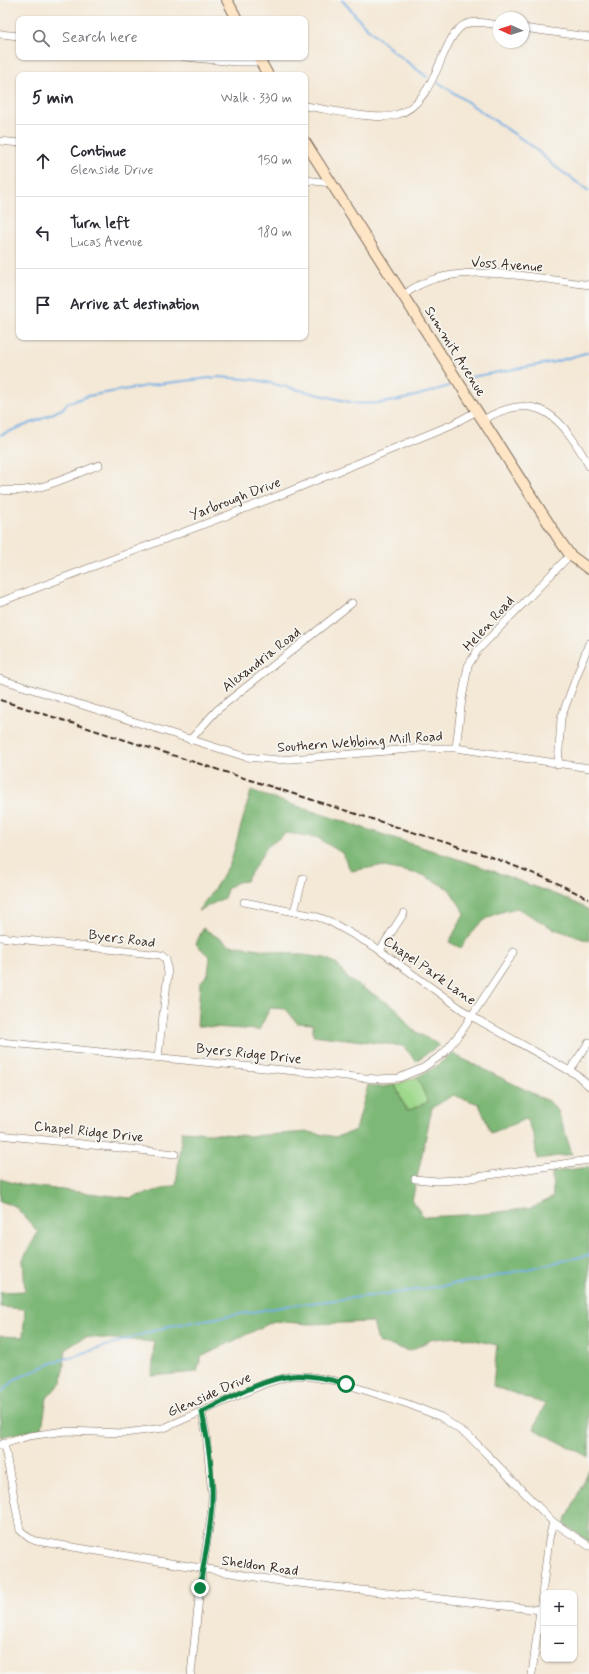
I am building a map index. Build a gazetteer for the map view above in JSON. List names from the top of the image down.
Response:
{
  "streets": {
    "main road": ["Summit Avenue"],
    "street": [
      "Voss Avenue",
      "Yarbrough Drive",
      "Helen Road",
      "Alexandria Road",
      "Southern Webbing Mill Road",
      "Byers Road",
      "Chapel Park Lane",
      "Byers Ridge Drive",
      "Chapel Ridge Drive",
      "Glenside Drive",
      "Sheldon Road"
    ]
  },
  "crossings": [
    ["Voss Avenue", "Summit Avenue"],
    ["Summit Avenue", "Yarbrough Drive"],
    ["Summit Avenue", "Helen Road"],
    ["Helen Road", "Southern Webbing Mill Road"],
    ["Alexandria Road", "Southern Webbing Mill Road"],
    ["Byers Road", "Byers Ridge Drive"],
    ["Chapel Park Lane", "Byers Ridge Drive"],
    ["Glenside Drive", "Sheldon Road"]
  ],
  "north": "left",
  "page": {
    "search": "Search here",
    "heading": ["5 min", "Walk · 330 m"],
    "list": [
      ["Continue", "Glenside Drive", "150 m"],
      ["Turn left", "Lucas Avenue", "180 m"],
      "Arrive at destination"
    ],
    "map_buttons": ["+", "−"]
  }
}
